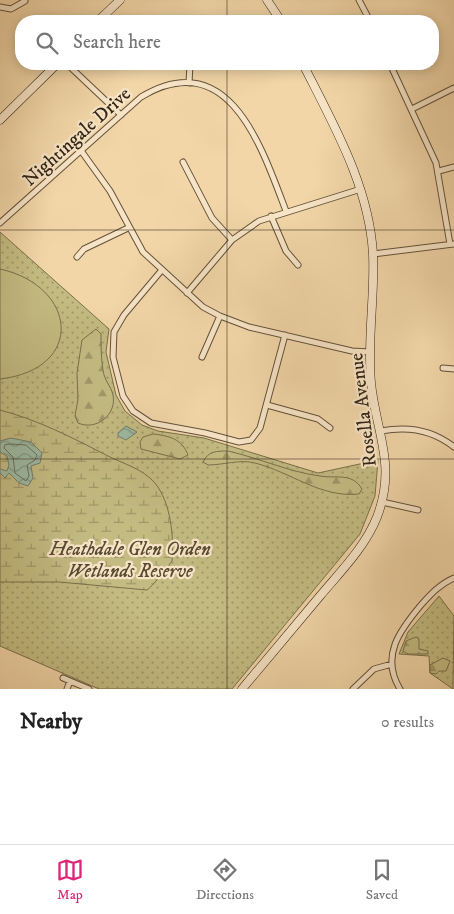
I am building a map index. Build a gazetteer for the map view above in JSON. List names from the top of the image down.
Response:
{
  "streets": {
    "street": ["Nightingale Drive", "Rosella Avenue"]
  },
  "parks": ["Heathdale Glen Orden Wetlands Reserve"],
  "page": {
    "search": "Search here",
    "heading": ["Nearby", "0 results"],
    "nav": ["Map", "Directions", "Saved"]
  }
}
